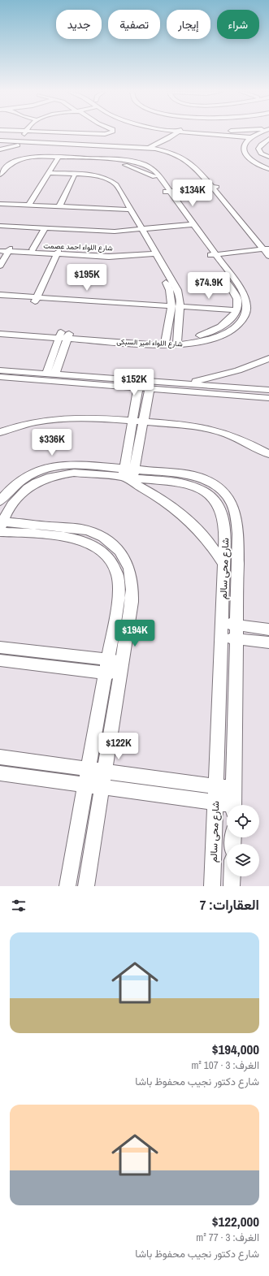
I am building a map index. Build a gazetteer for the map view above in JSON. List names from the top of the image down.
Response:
{
  "streets": {
    "street": ["شارع اللواء احمد عصمت", "شارع اللواء امير السبكى", "شارع محى سالم"]
  },
  "page": {
    "chip": [
      "شراء",
      "إيجار",
      "تصفية",
      "جديد"
    ],
    "price": [
      "$134K",
      "$195K",
      "$74.9K",
      "$152K",
      "$336K",
      "$194K",
      "$122K"
    ],
    "heading": "العقارات: 7",
    "list": [
      {
        "name": "$194,000",
        "note": "الغرف: 3 · 107 m² · شارع دكتور نجيب محفوظ باشا"
      },
      {
        "name": "$122,000",
        "note": "الغرف: 3 · 77 m² · شارع دكتور نجيب محفوظ باشا"
      }
    ]
  }
}
